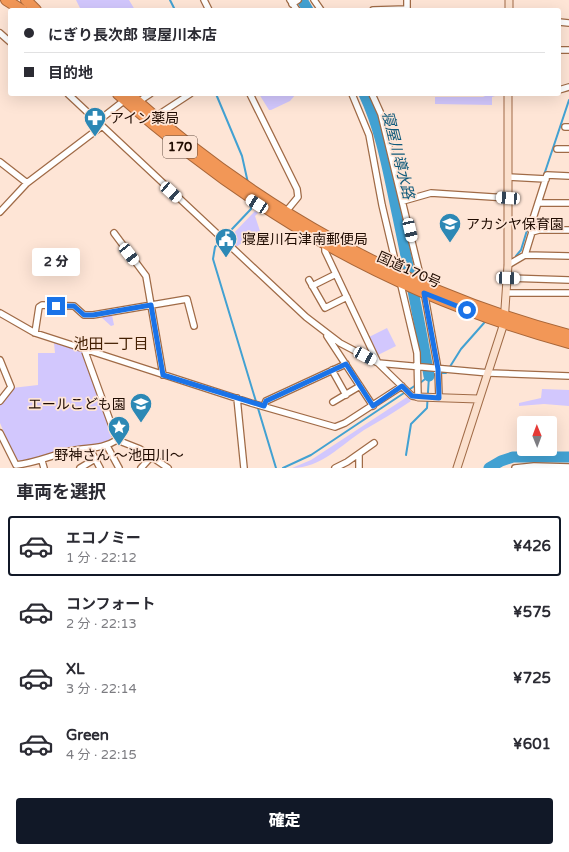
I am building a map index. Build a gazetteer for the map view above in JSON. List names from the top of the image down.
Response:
{
  "streets": {
    "highway": ["170", "国道170号"]
  },
  "districts": ["池田一丁目"],
  "water": ["寝屋川導水路"],
  "places": {
    "pharmacy": ["アイン薬局"],
    "school or university": ["アカシヤ保育園", "エールこども園"],
    "public building": ["寝屋川石津南郵便局"],
    "place": ["野神さん ～池田川～"]
  },
  "north": "top",
  "page": {
    "banner": ["にぎり長次郎 寝屋川本店", "目的地"],
    "bubble": "2 分",
    "heading": "車両を選択",
    "list": [
      {
        "name": "エコノミー",
        "note": "1 分 · 22:12",
        "value": "¥426"
      },
      {
        "name": "コンフォート",
        "note": "2 分 · 22:13",
        "value": "¥575"
      },
      {
        "name": "XL",
        "note": "3 分 · 22:14",
        "value": "¥725"
      },
      {
        "name": "Green",
        "note": "4 分 · 22:15",
        "value": "¥601"
      }
    ],
    "buttons": "確定"
  }
}
